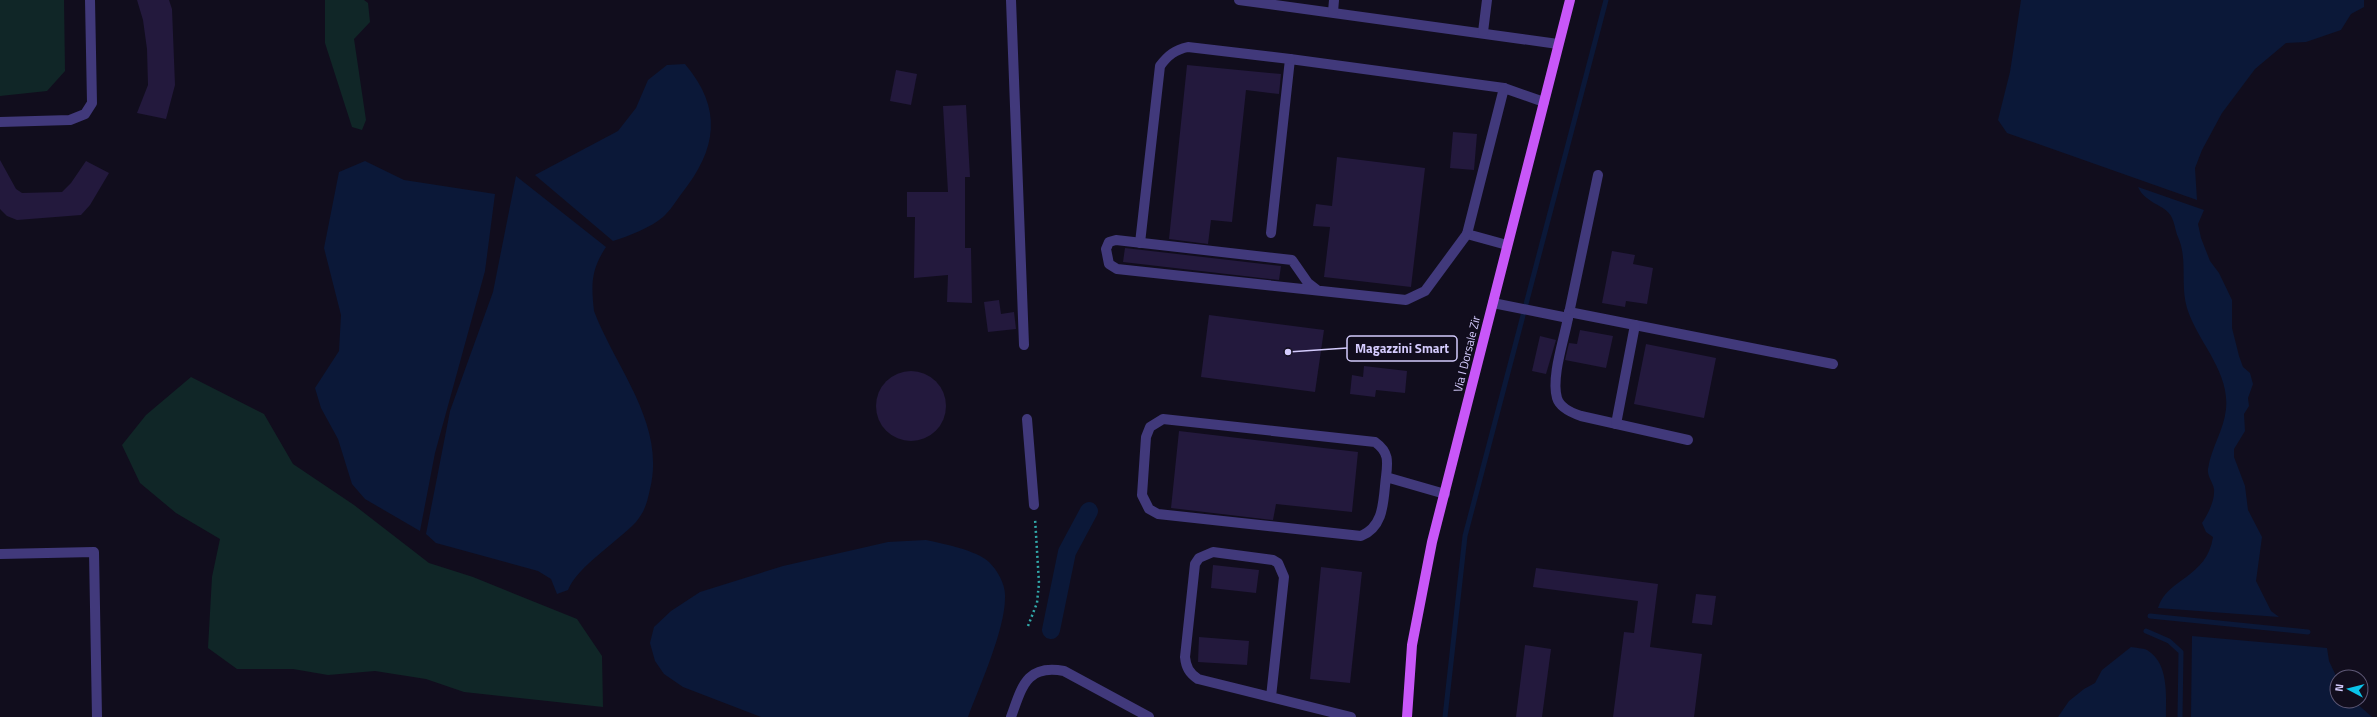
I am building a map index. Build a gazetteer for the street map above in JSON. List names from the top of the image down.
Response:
{
  "streets": {
    "main road": ["Via I Dorsale Zir"]
  },
  "places": ["Magazzini Smart"],
  "north": "left"
}
